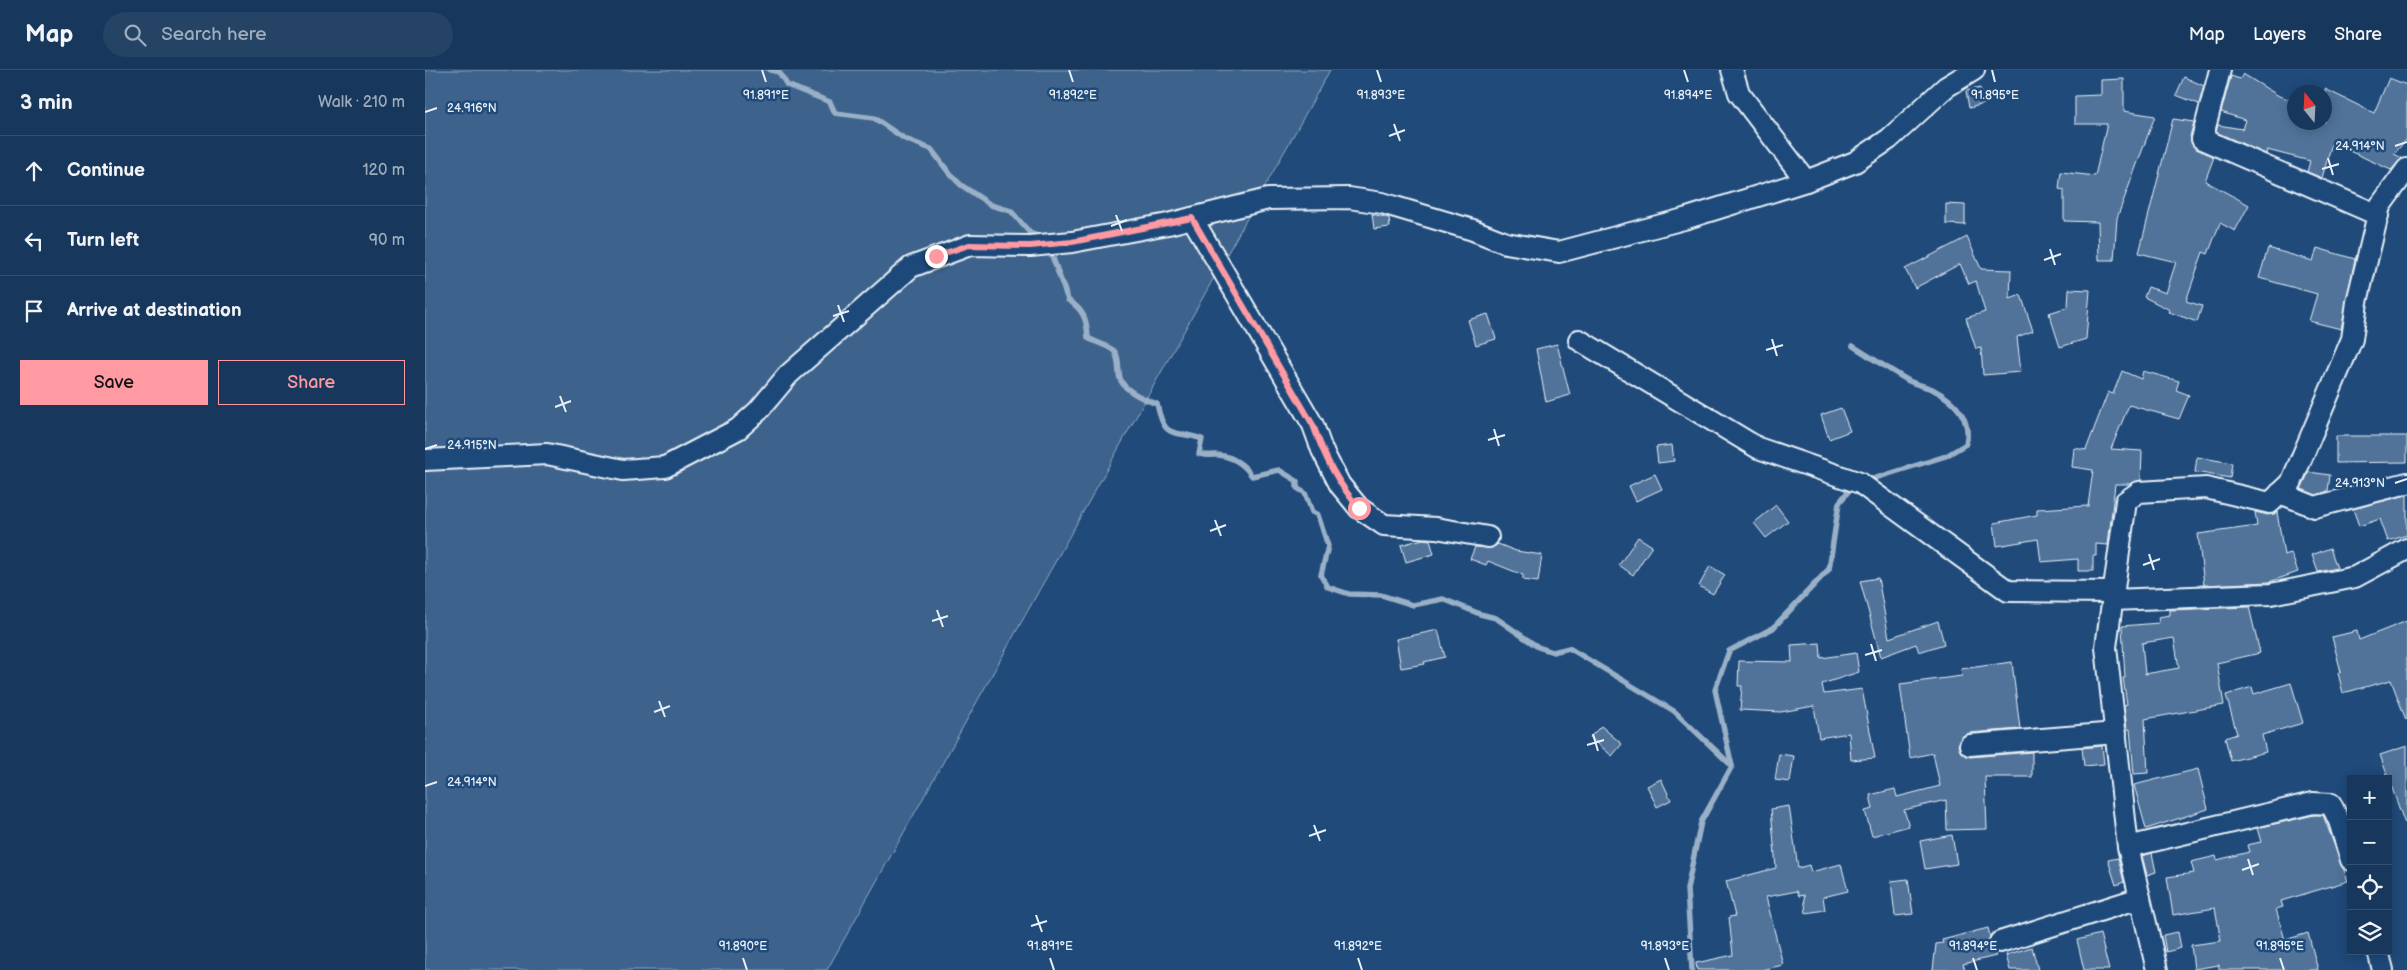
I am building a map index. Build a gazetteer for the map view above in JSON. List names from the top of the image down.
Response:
{
  "north": "top",
  "page": {
    "header": "Map",
    "search": "Search here",
    "nav": ["Map", "Layers", "Share"],
    "heading": ["3 min", "Walk · 210 m"],
    "list": [
      ["Continue", "120 m"],
      ["Turn left", "90 m"],
      "Arrive at destination"
    ],
    "buttons": ["Save", "Share"],
    "map_buttons": ["+", "−"]
  },
  "coordinates": [
    "91.891°E",
    "91.892°E",
    "91.893°E",
    "91.894°E",
    "91.895°E",
    "24.916°N",
    "24.914°N",
    "24.915°N",
    "24.913°N",
    "91.890°E"
  ]
}
